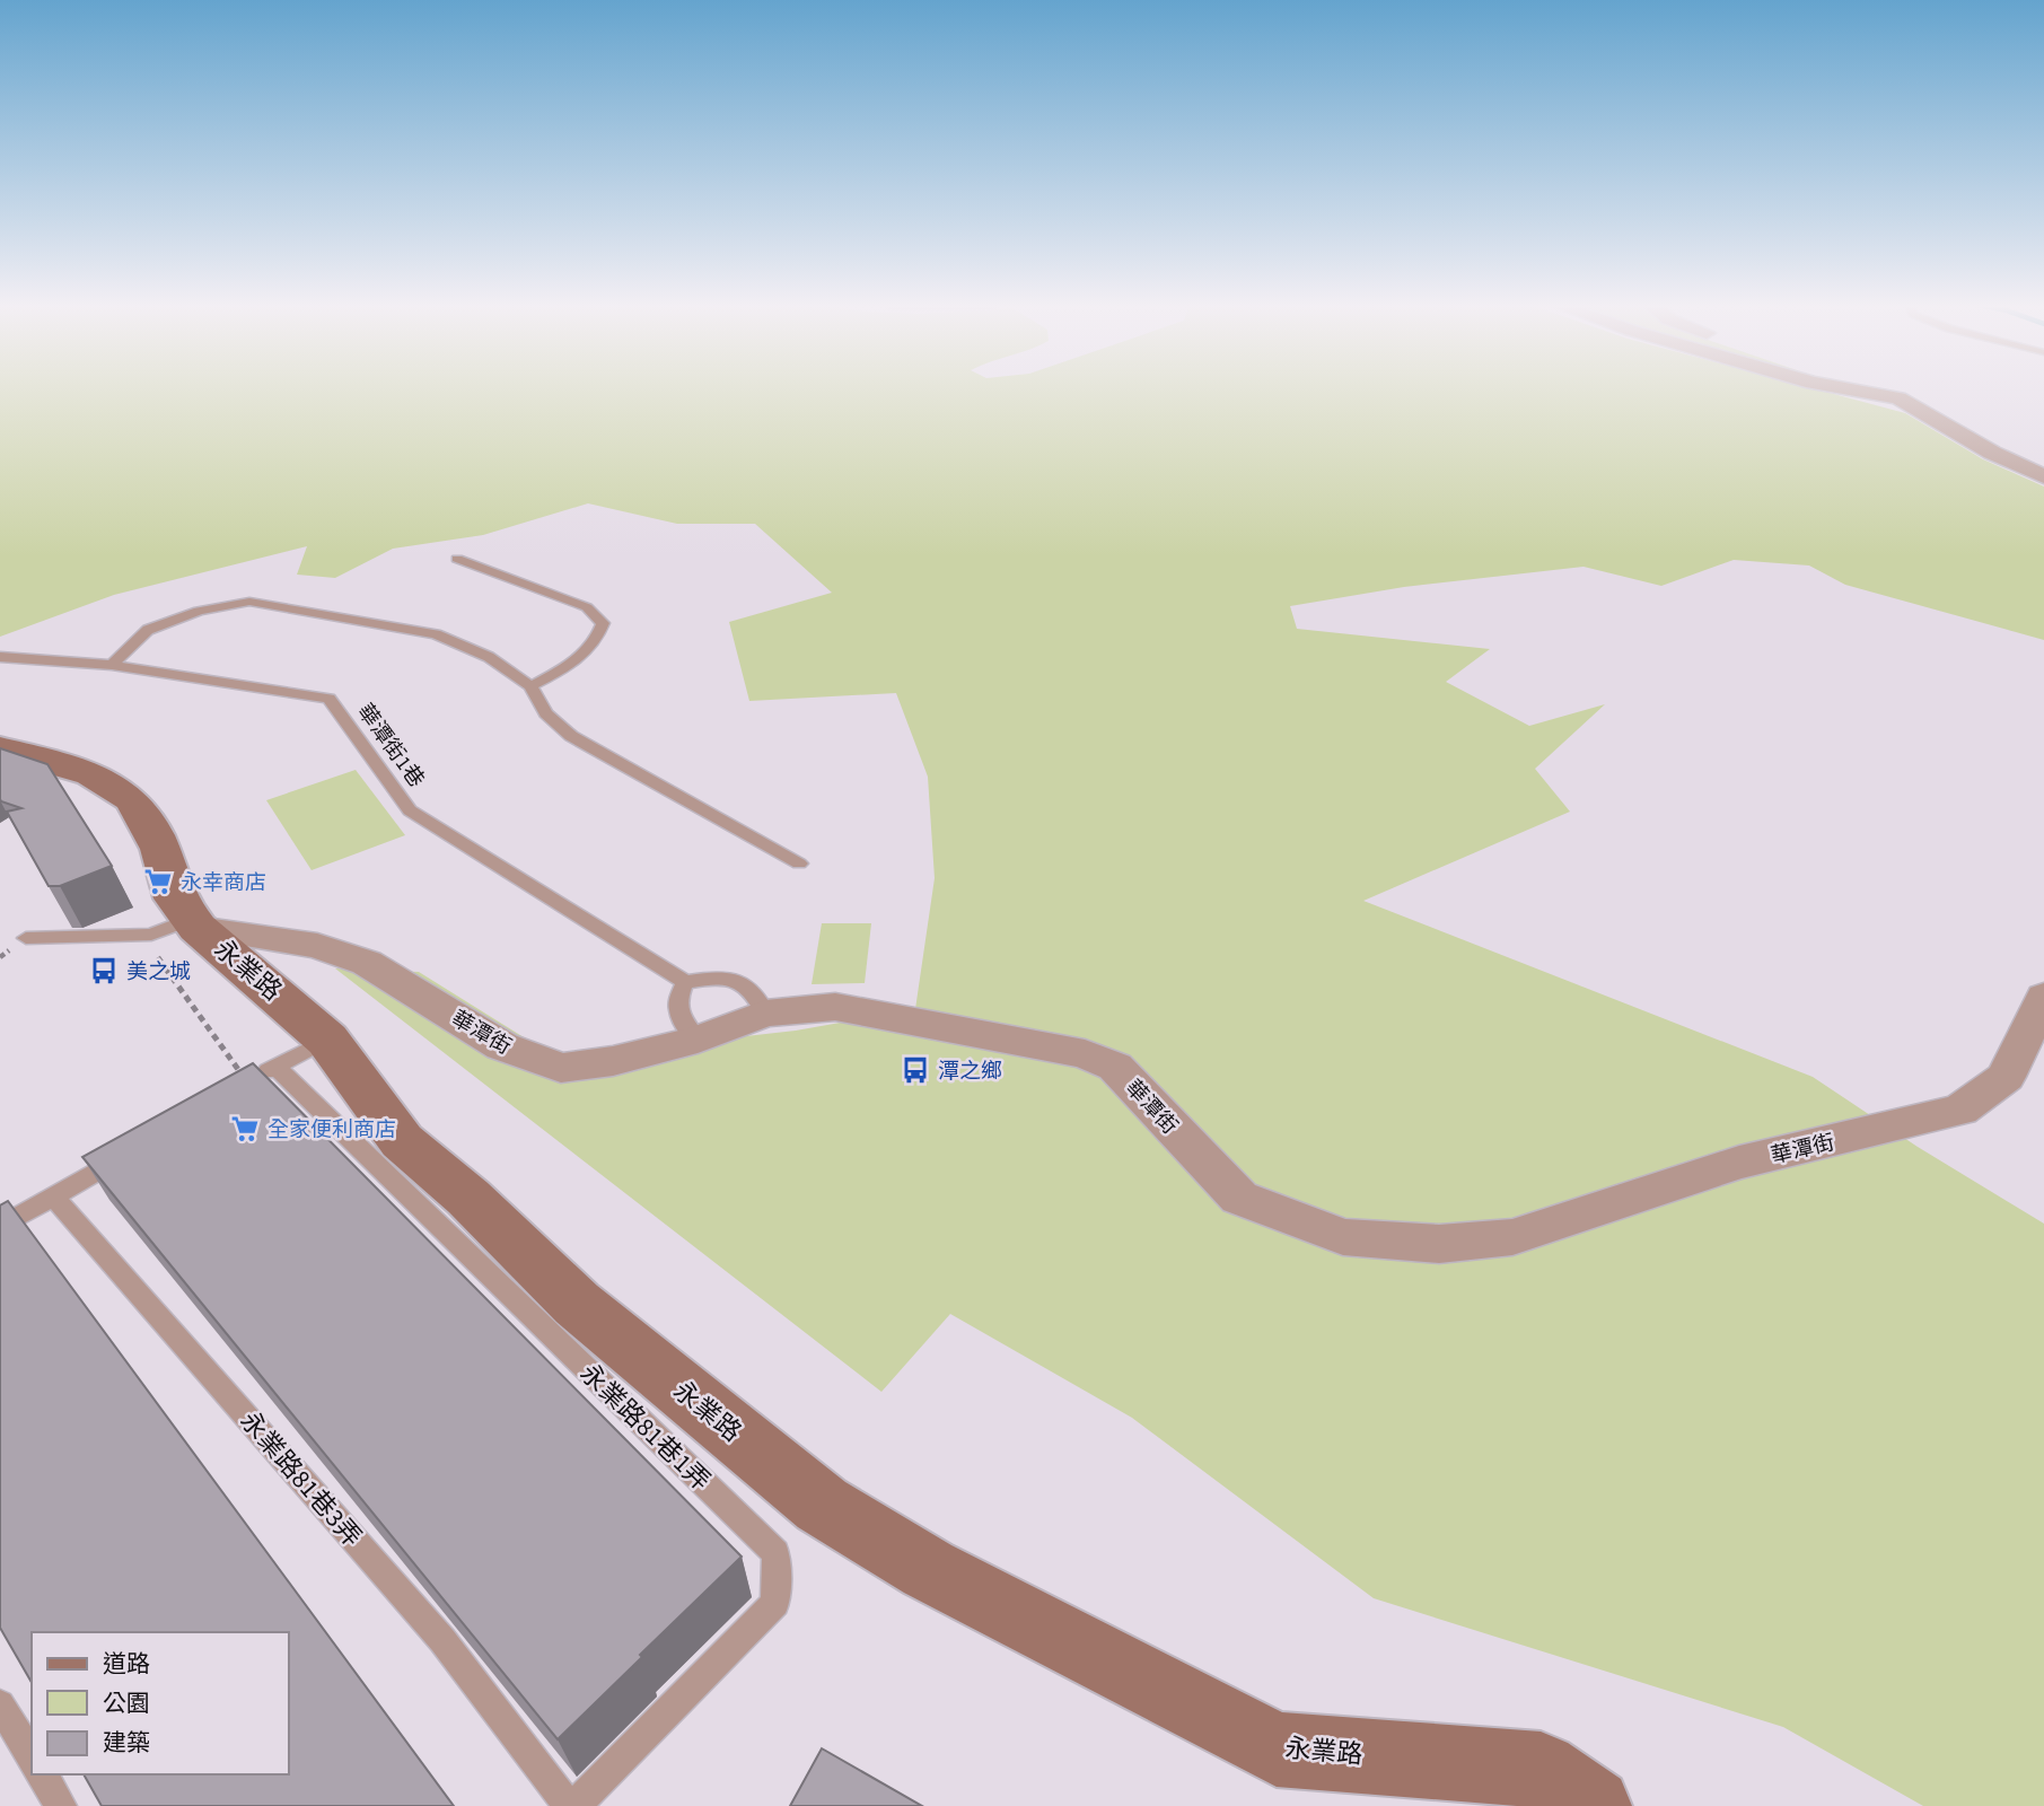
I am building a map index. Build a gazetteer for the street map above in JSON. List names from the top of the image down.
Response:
{
  "streets": {
    "street": ["永業路", "華潭街"],
    "lane": ["華潭街1巷", "永業路81巷1弄", "永業路81巷3弄"]
  },
  "crossings": [
    ["永業路", "華潭街"],
    ["永業路", "永業路81巷1弄"]
  ],
  "places": {
    "supermarket": ["永幸商店", "全家便利商店"],
    "bus stop": ["美之城", "潭之鄉"]
  },
  "legend": ["道路", "公園", "建築"]
}
